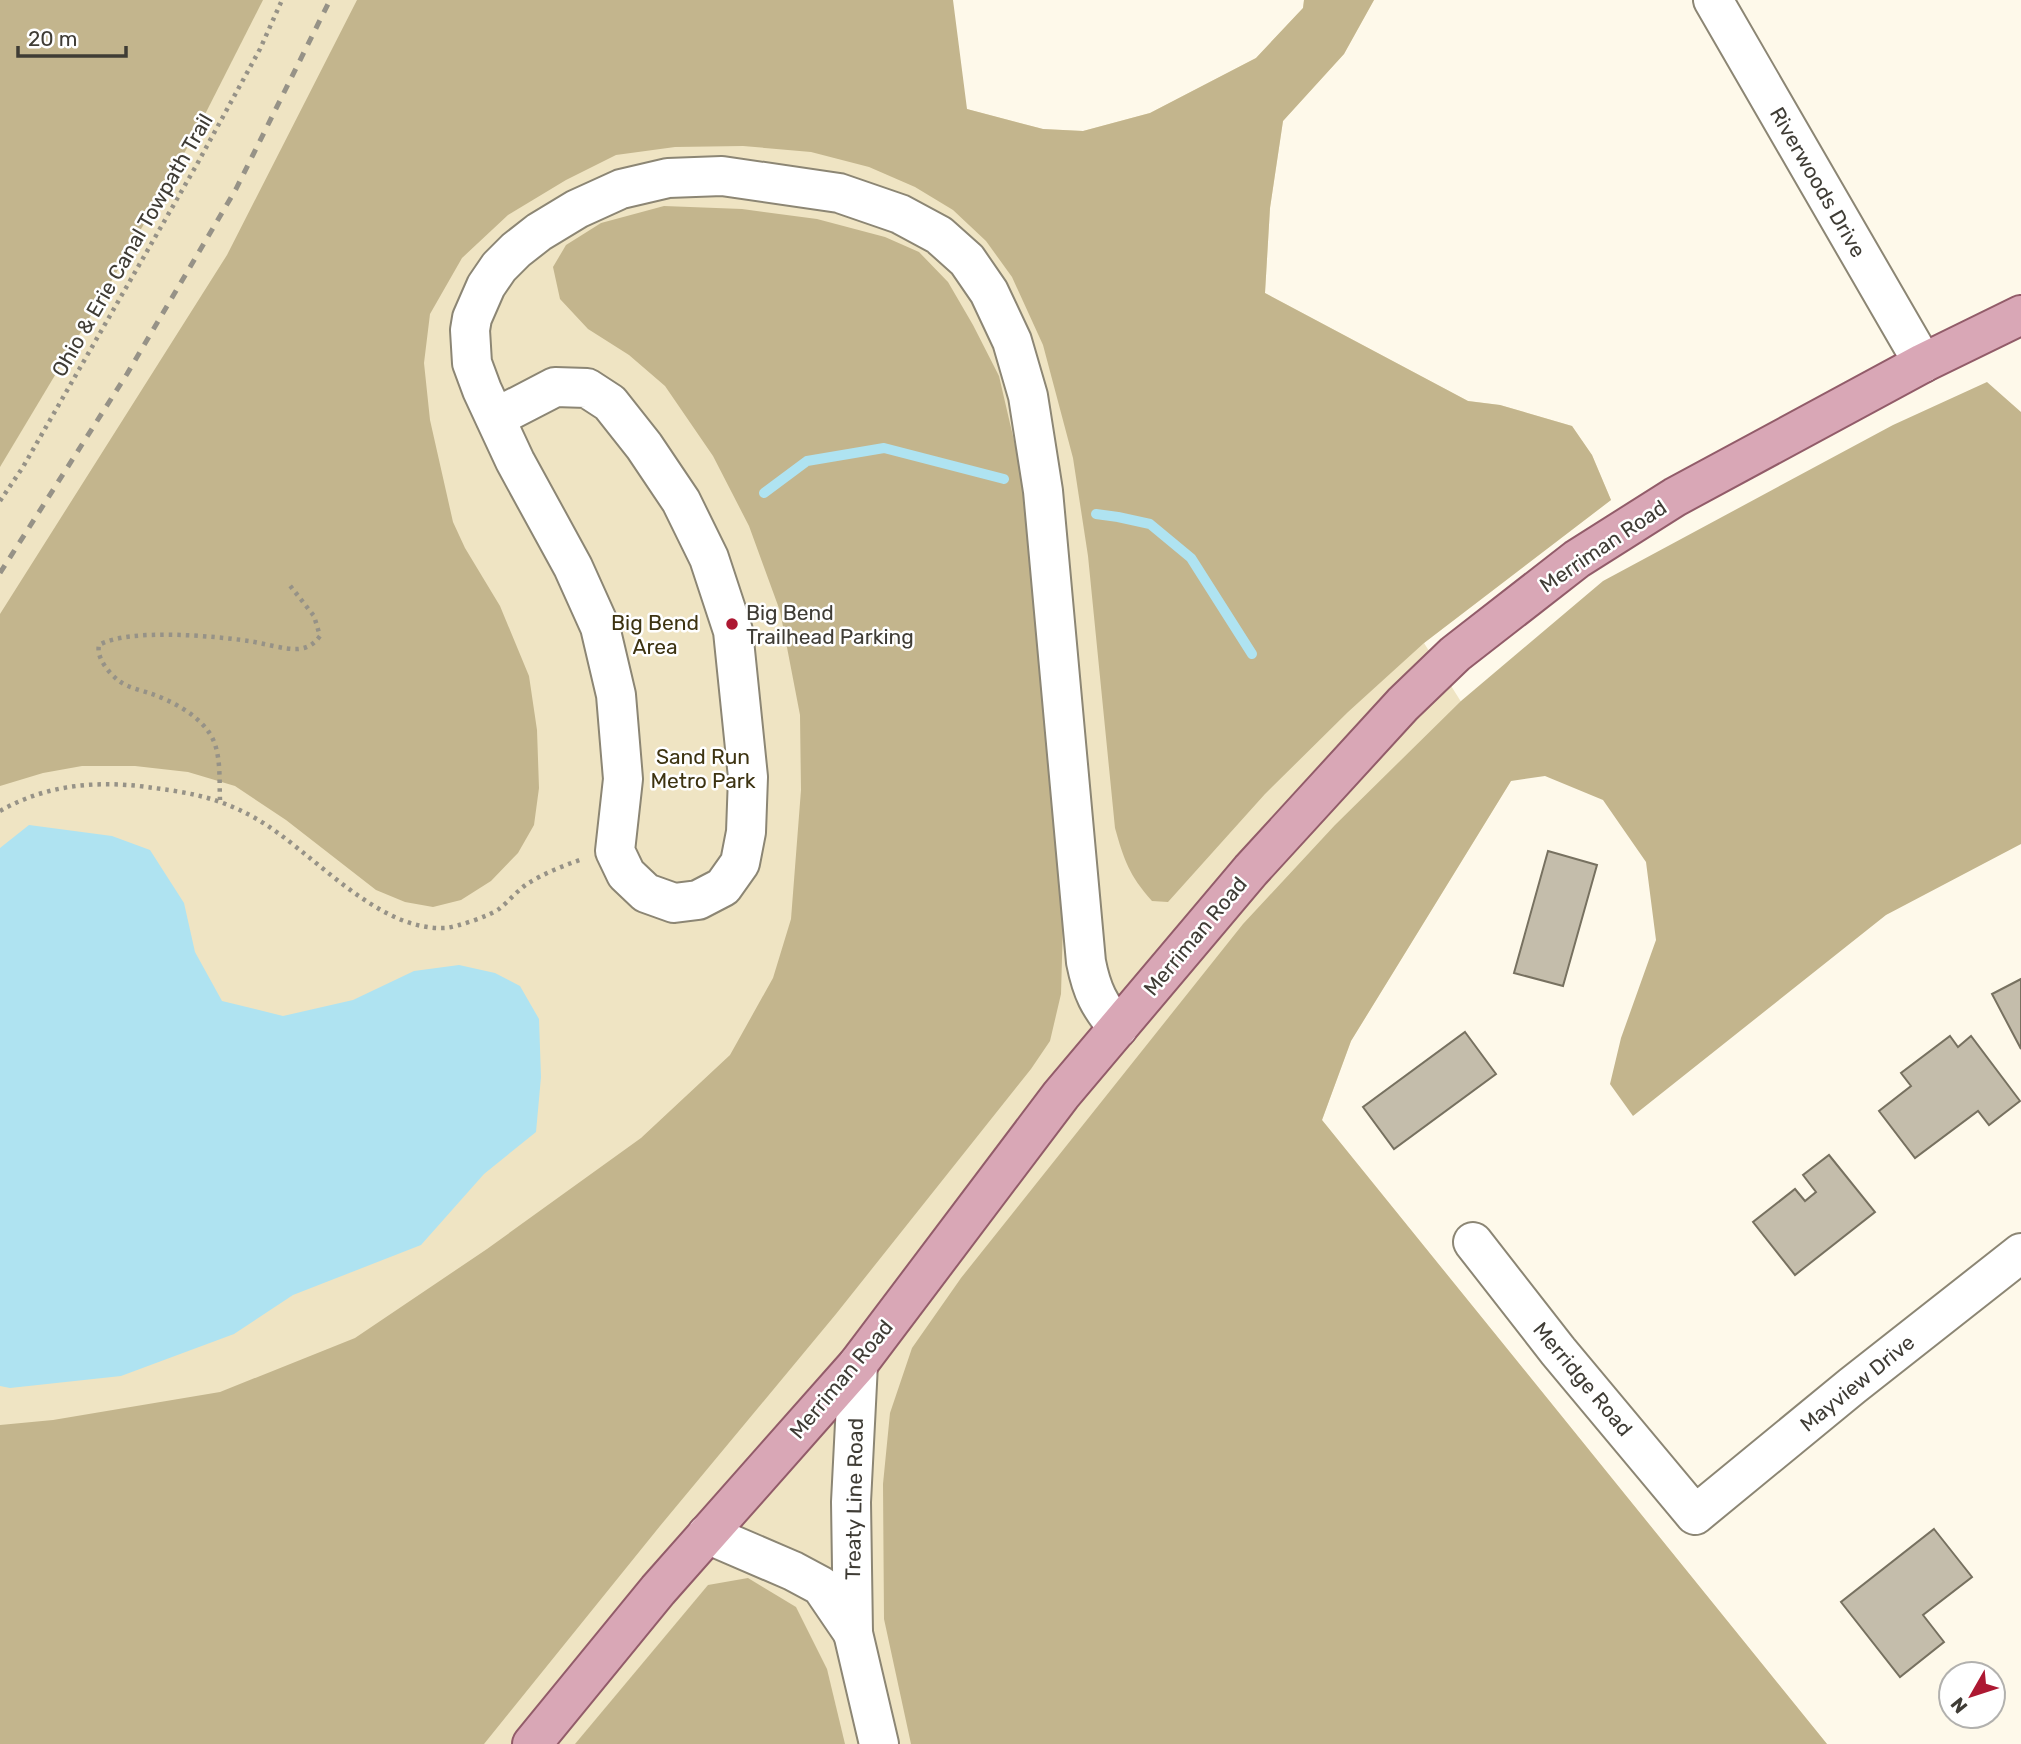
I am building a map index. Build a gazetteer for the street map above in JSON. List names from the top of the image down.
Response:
{
  "streets": {
    "main road": ["Merriman Road"],
    "street": [
      "Riverwoods Drive",
      "Merridge Road",
      "Mayview Drive",
      "Treaty Line Road"
    ],
    "path": ["Ohio & Erie Canal Towpath Trail"]
  },
  "crossings": [
    ["Riverwoods Drive", "Merriman Road"],
    ["Merriman Road", "Treaty Line Road"],
    ["Merridge Road", "Mayview Drive"]
  ],
  "parks": ["Big Bend Area", "Sand Run Metro Park"],
  "places": ["Big Bend Trailhead Parking"],
  "scale_bar": "20 m",
  "north": "bottom left"
}
